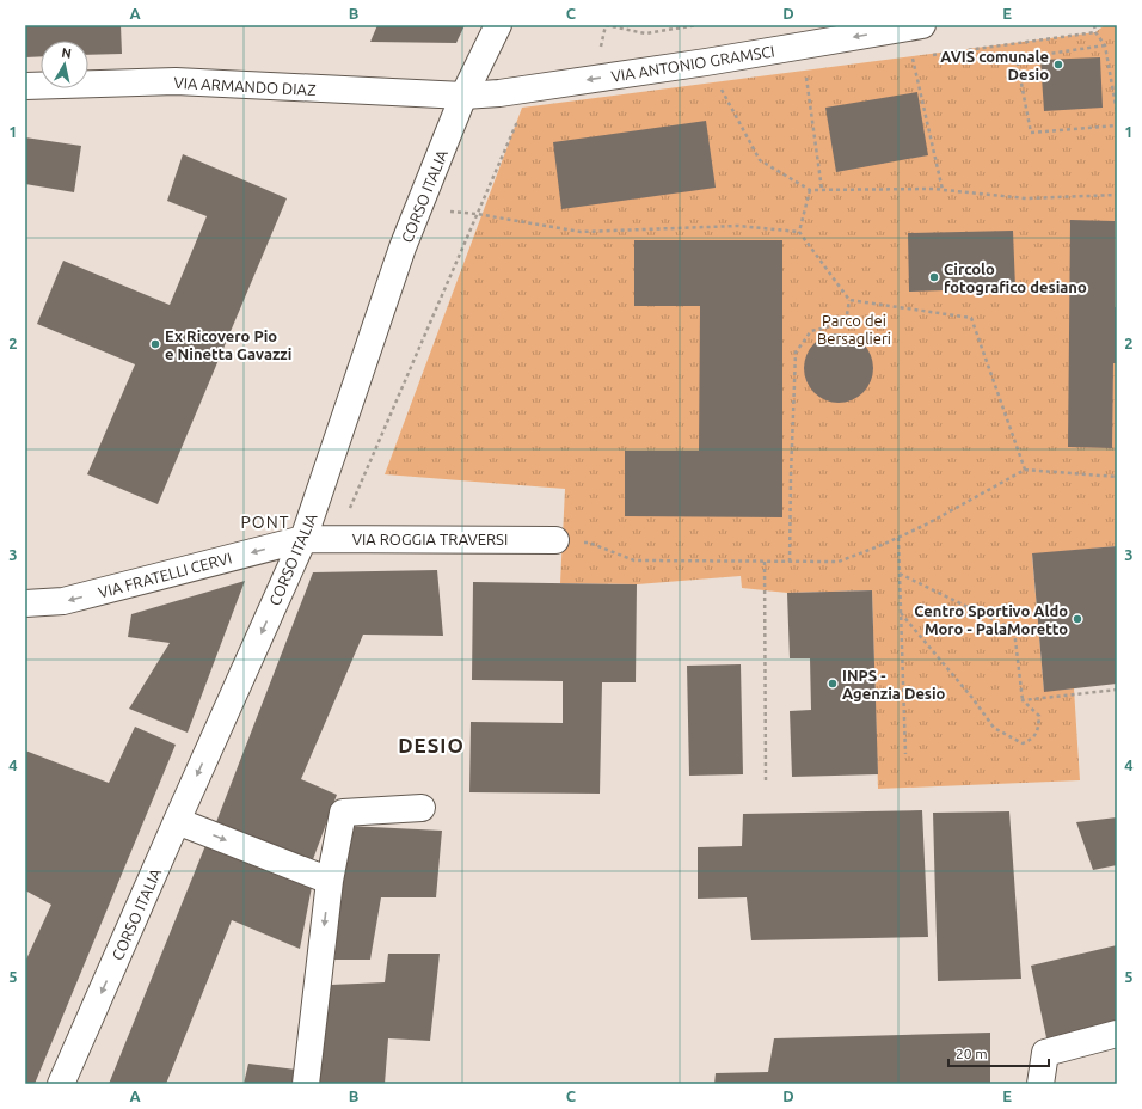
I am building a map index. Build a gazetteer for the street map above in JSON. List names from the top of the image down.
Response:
{
  "streets": {
    "street": [
      "VIA ANTONIO GRAMSCI",
      "VIA ARMANDO DIAZ",
      "CORSO ITALIA",
      "VIA ROGGIA TRAVERSI",
      "VIA FRATELLI CERVI"
    ]
  },
  "crossings": [
    ["VIA ANTONIO GRAMSCI", "VIA ARMANDO DIAZ"],
    ["VIA ANTONIO GRAMSCI", "CORSO ITALIA"],
    ["VIA ARMANDO DIAZ", "CORSO ITALIA"],
    ["CORSO ITALIA", "VIA ROGGIA TRAVERSI"],
    ["CORSO ITALIA", "VIA FRATELLI CERVI"],
    ["VIA ROGGIA TRAVERSI", "VIA FRATELLI CERVI"]
  ],
  "one_way": ["VIA ANTONIO GRAMSCI", "VIA FRATELLI CERVI"],
  "districts": ["PONT", "DESIO"],
  "parks": ["Parco dei Bersaglieri"],
  "places": [
    "AVIS comunale Desio",
    "Circolo fotografico desiano",
    "Ex Ricovero Pio e Ninetta Gavazzi",
    "Centro Sportivo Aldo Moro - PalaMoretto",
    "INPS - Agenzia Desio"
  ],
  "scale_bar": "20 m",
  "north": "top",
  "grid": {
    "columns": [
      "A",
      "B",
      "C",
      "D",
      "E"
    ],
    "rows": [
      "1",
      "2",
      "3",
      "4",
      "5"
    ]
  }
}
